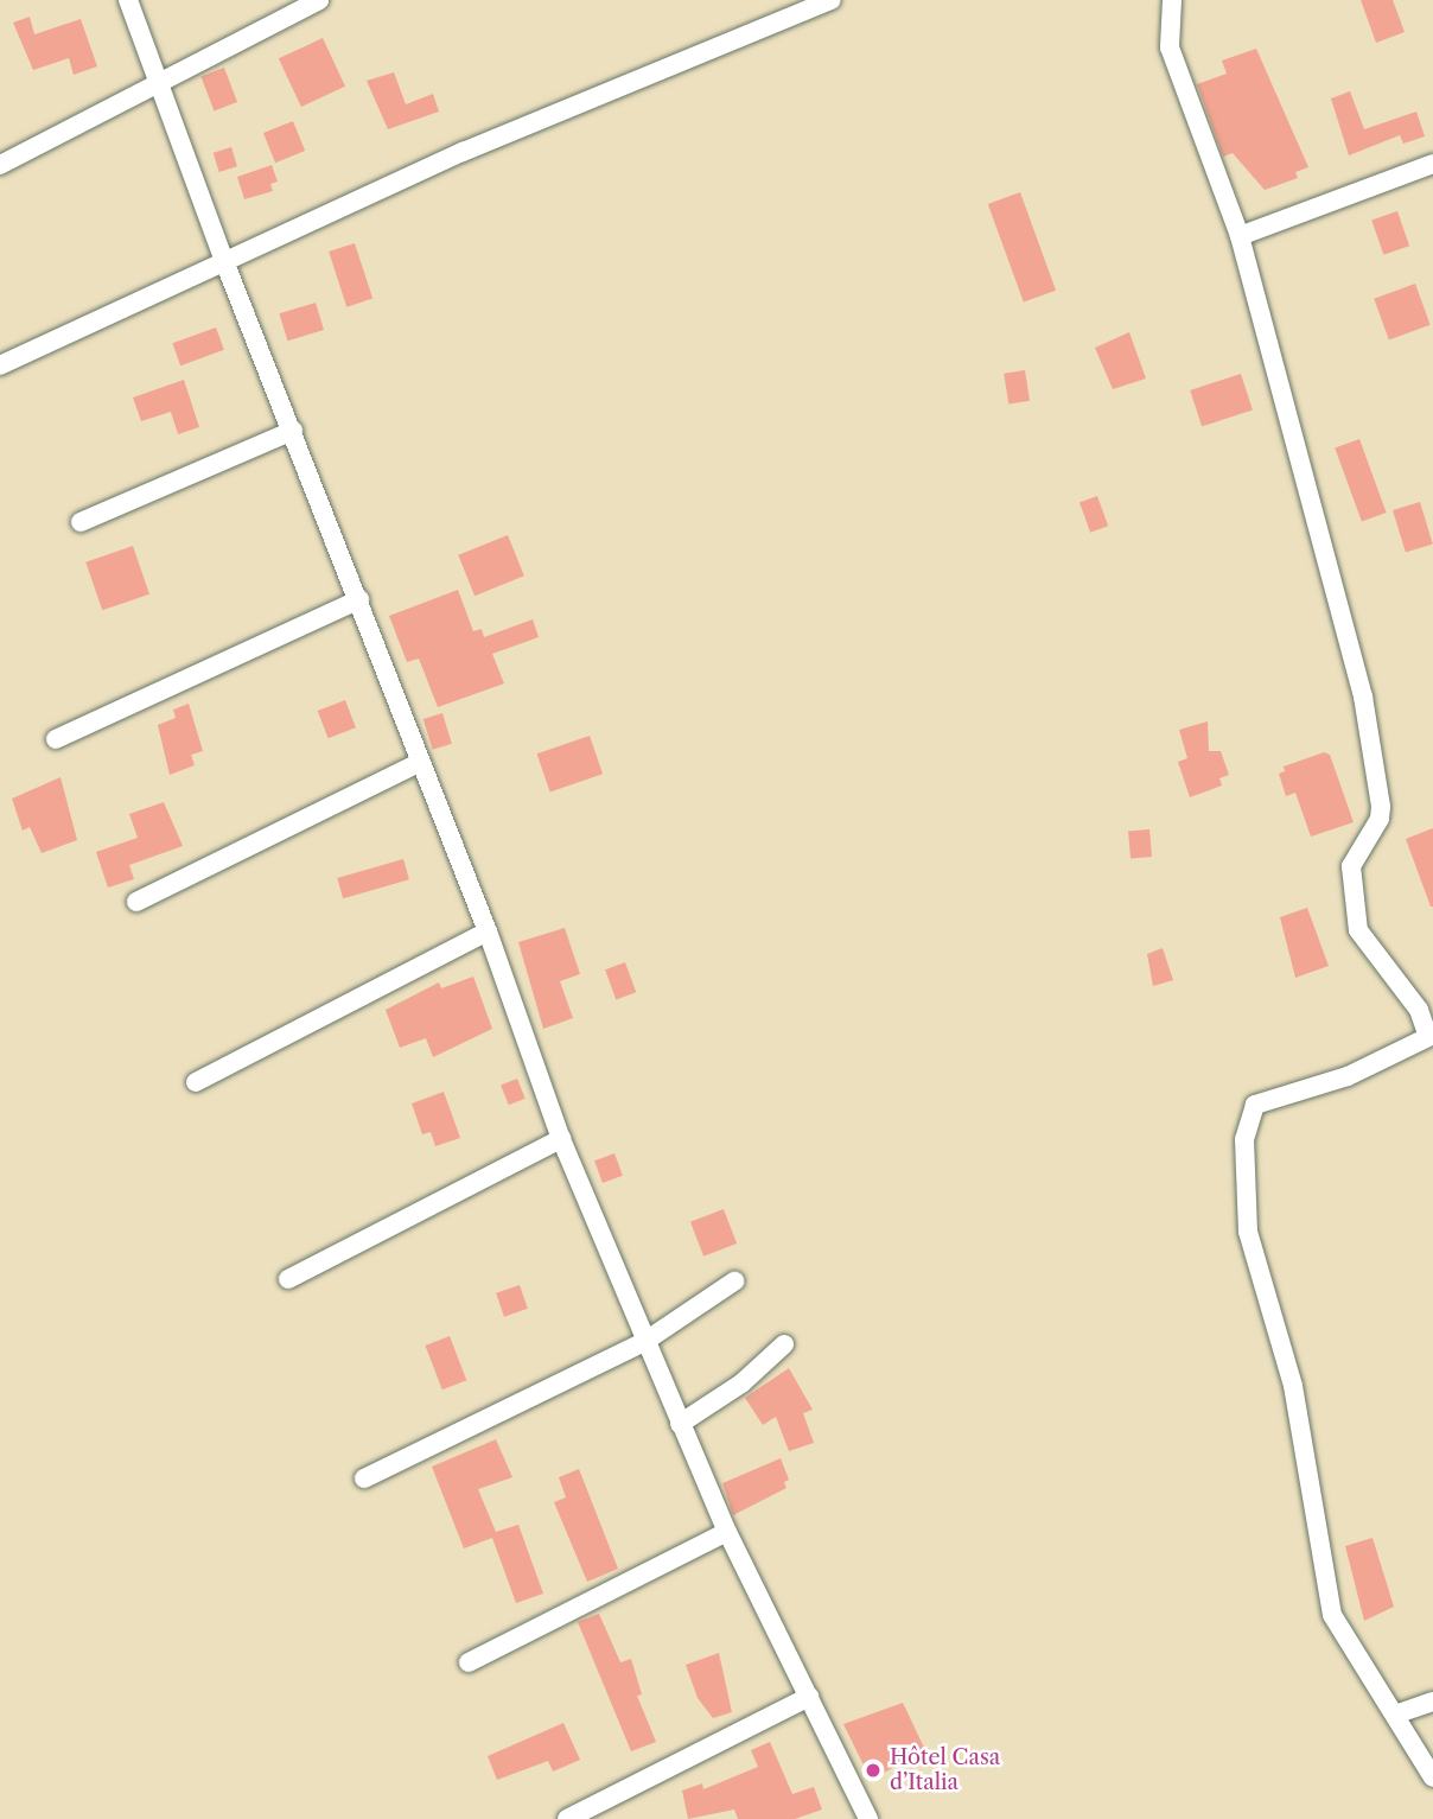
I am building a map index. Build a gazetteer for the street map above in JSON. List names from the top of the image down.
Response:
{
  "places": ["Hôtel Casa d’Italia"]
}
